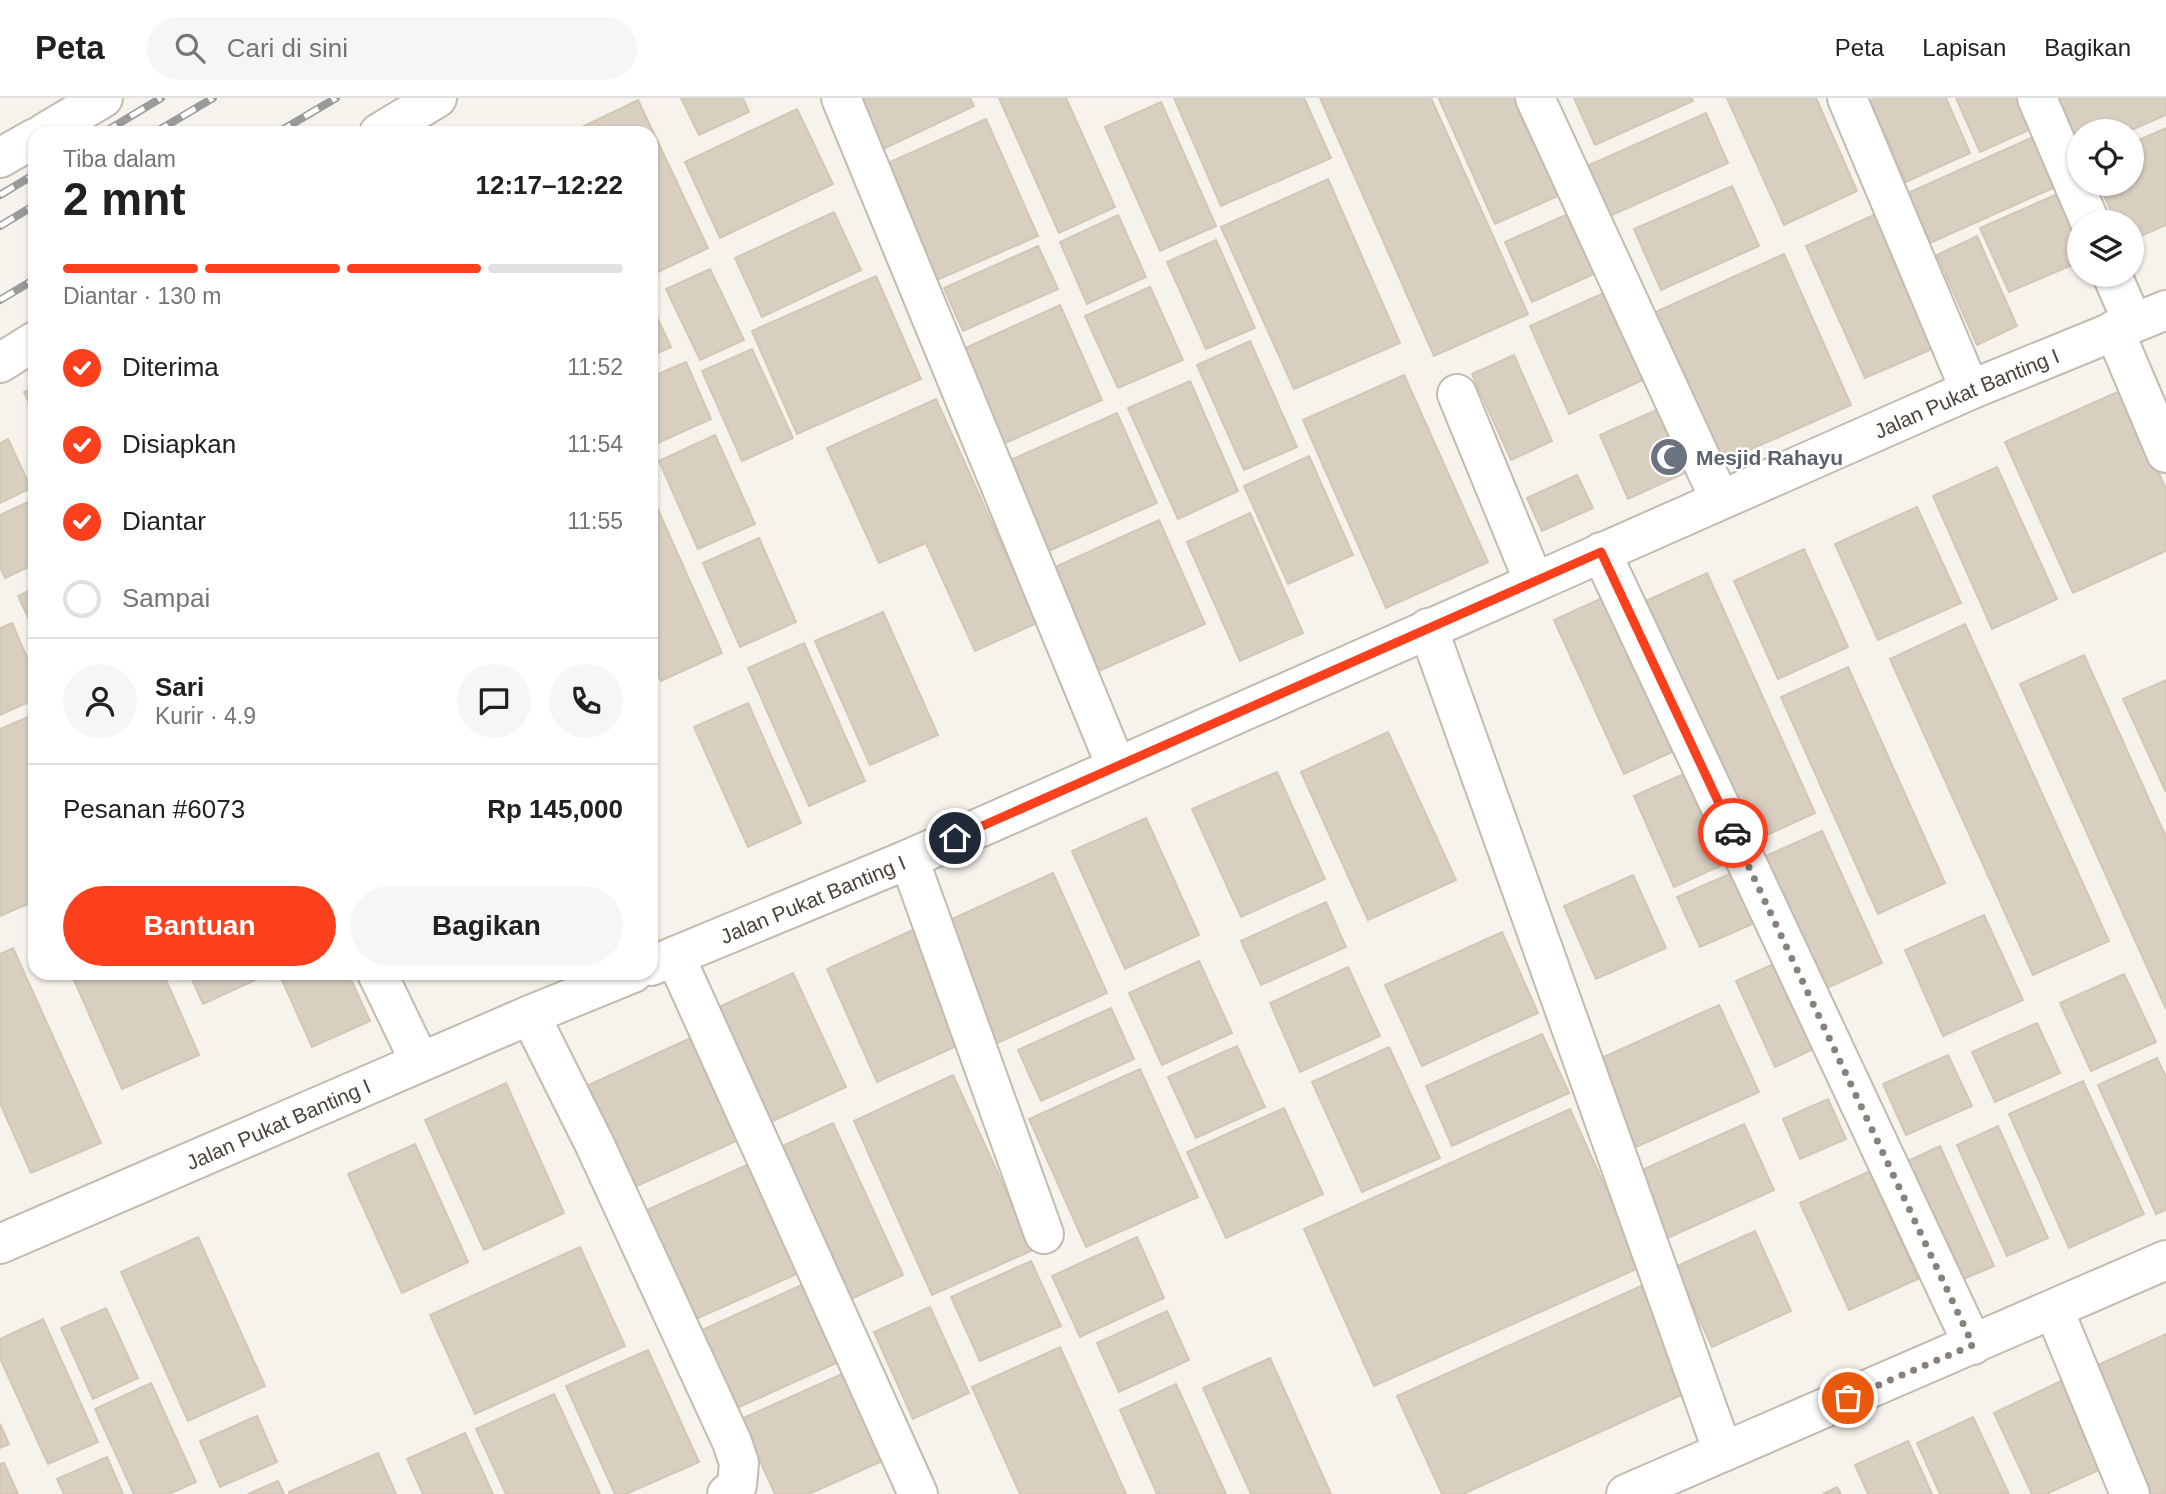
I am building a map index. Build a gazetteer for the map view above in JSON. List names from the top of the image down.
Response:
{
  "streets": {
    "street": ["Jalan Pukat Banting I"]
  },
  "places": {
    "mosque": ["Mesjid Rahayu"]
  },
  "page": {
    "header": "Peta",
    "search": "Cari di sini",
    "nav": ["Peta", "Lapisan", "Bagikan"],
    "heading": ["2 mnt", "Tiba dalam", "12:17–12:22"],
    "panel": [
      "Sari",
      "Kurir · 4.9",
      "Pesanan #6073",
      "Rp 145,000"
    ],
    "bar": "Diantar · 130 m",
    "list": [
      ["Diterima", "11:52"],
      ["Disiapkan", "11:54"],
      ["Diantar", "11:55"],
      "Sampai"
    ],
    "buttons": ["Bantuan", "Bagikan"]
  }
}
